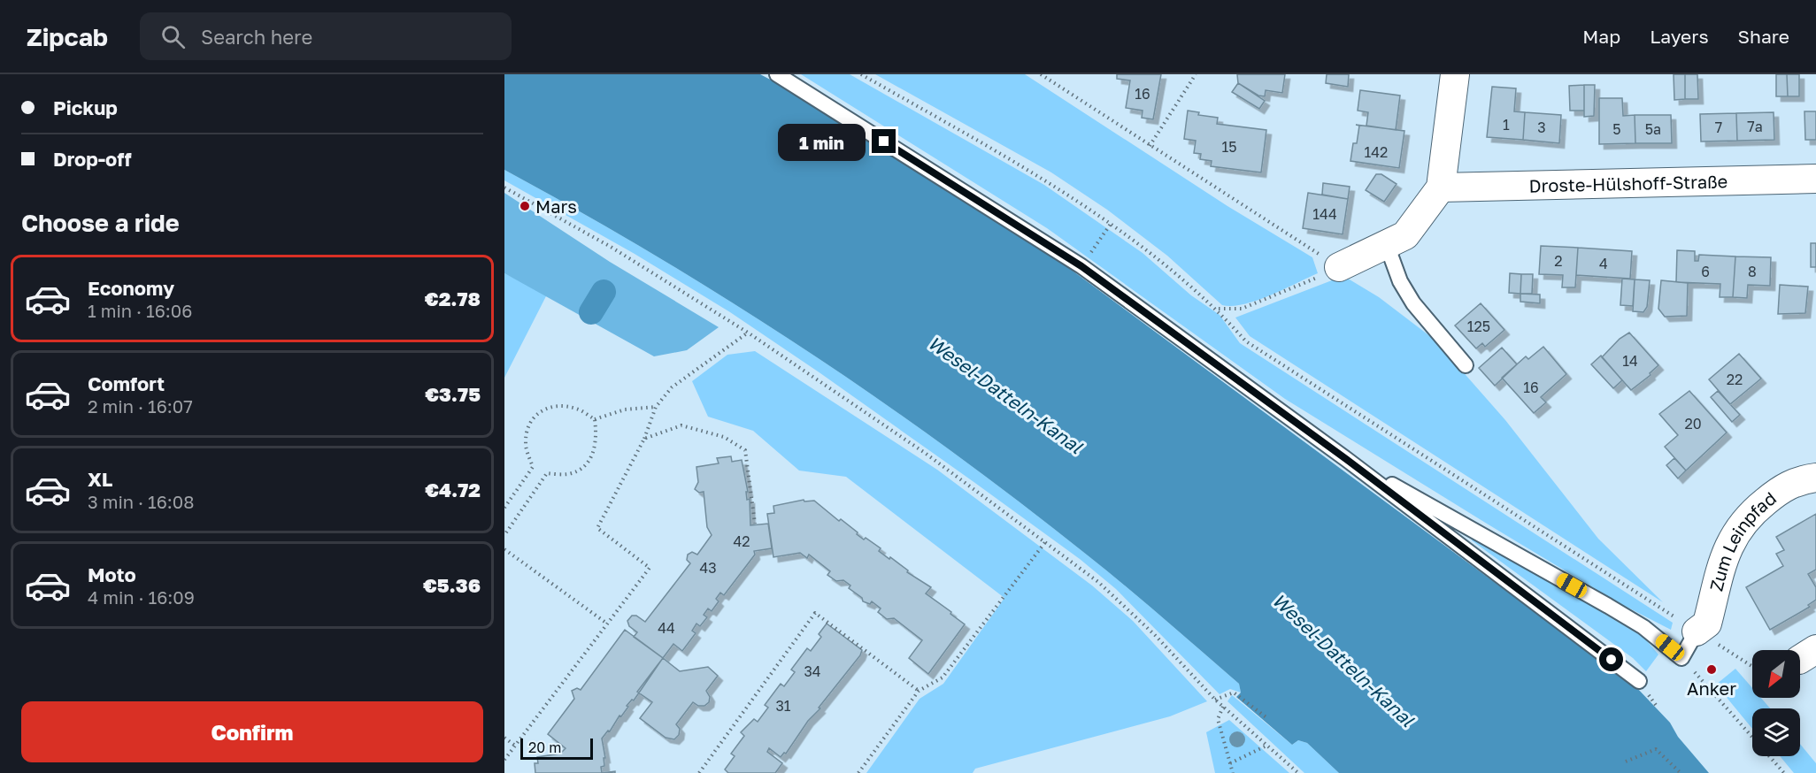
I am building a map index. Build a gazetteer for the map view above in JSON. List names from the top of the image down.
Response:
{
  "streets": {
    "street": ["Droste-Hülshoff-Straße", "Zum Leinpfad"]
  },
  "water": ["Wesel-Datteln-Kanal"],
  "places": ["Mars", "Anker"],
  "house_numbers": [
    "16",
    "1",
    "7a",
    "3",
    "7",
    "5",
    "5a",
    "15",
    "142",
    "144",
    "2",
    "4",
    "6",
    "8",
    "125",
    "14",
    "22",
    "16",
    "20",
    "42",
    "43",
    "44",
    "34",
    "31"
  ],
  "scale_bar": "20 m",
  "north": "bottom left",
  "page": {
    "header": "Zipcab",
    "search": "Search here",
    "nav": ["Map", "Layers", "Share"],
    "banner": ["Pickup", "Drop-off"],
    "bubble": "1 min",
    "heading": "Choose a ride",
    "list": [
      {
        "name": "Economy",
        "note": "1 min · 16:06",
        "value": "€2.78"
      },
      {
        "name": "Comfort",
        "note": "2 min · 16:07",
        "value": "€3.75"
      },
      {
        "name": "XL",
        "note": "3 min · 16:08",
        "value": "€4.72"
      },
      {
        "name": "Moto",
        "note": "4 min · 16:09",
        "value": "€5.36"
      }
    ],
    "buttons": "Confirm",
    "scale": "20 m"
  }
}
